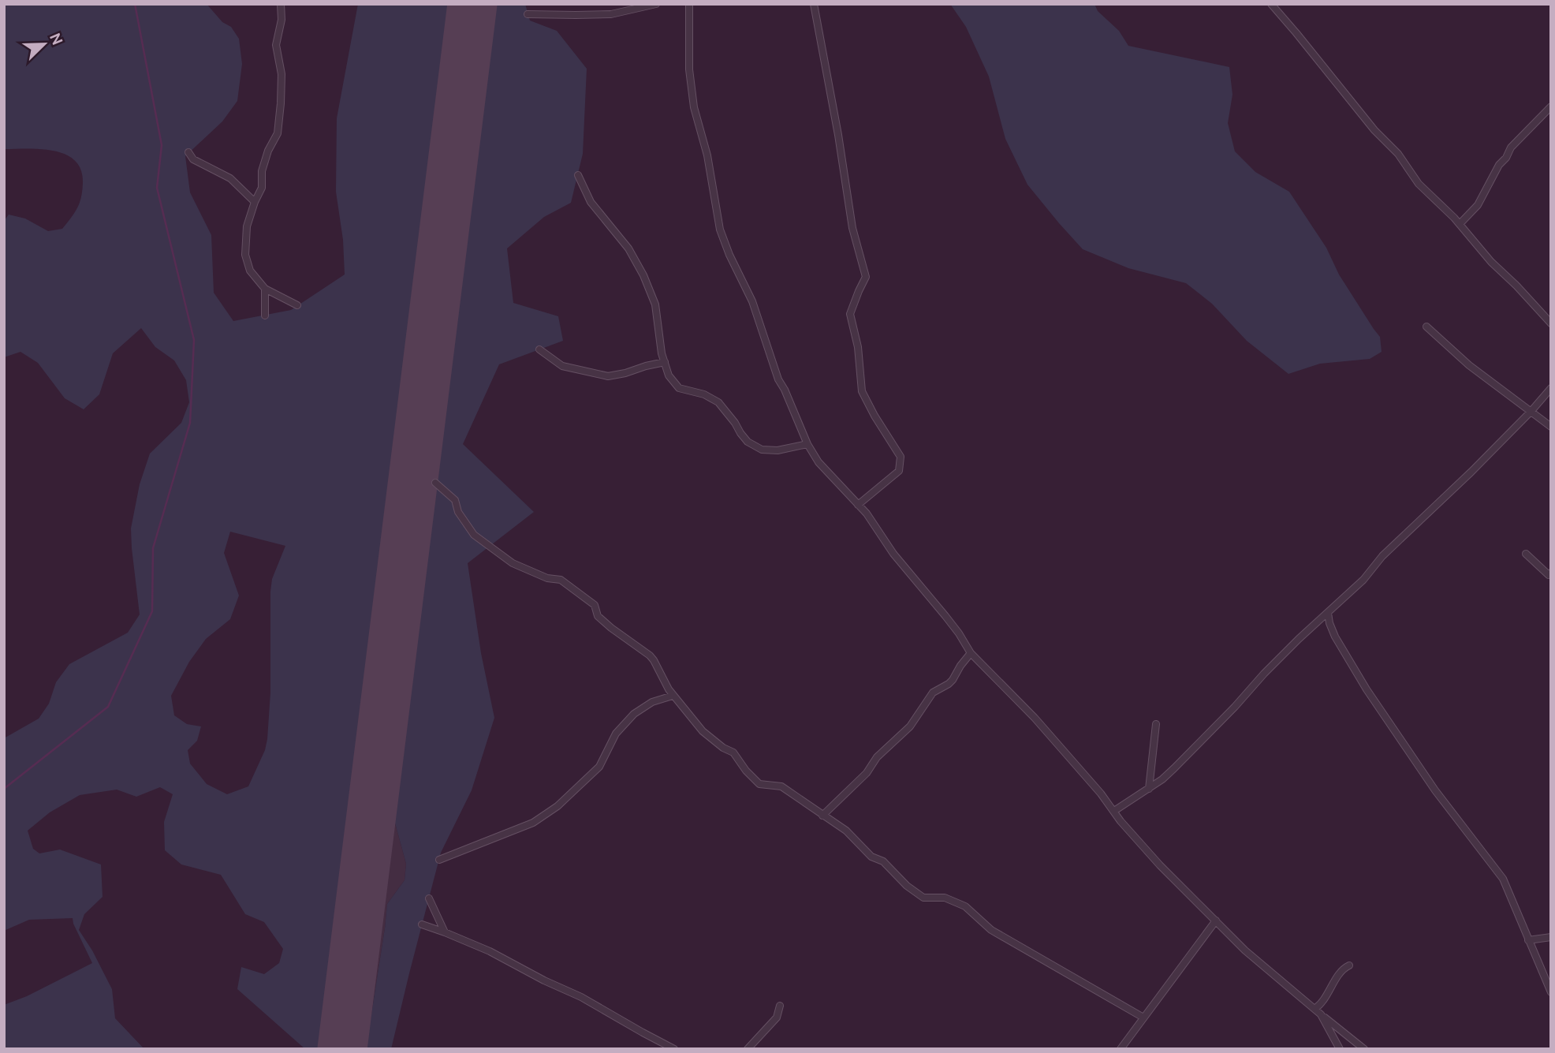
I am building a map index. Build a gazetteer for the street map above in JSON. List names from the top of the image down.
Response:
{
  "north": "top right"
}
